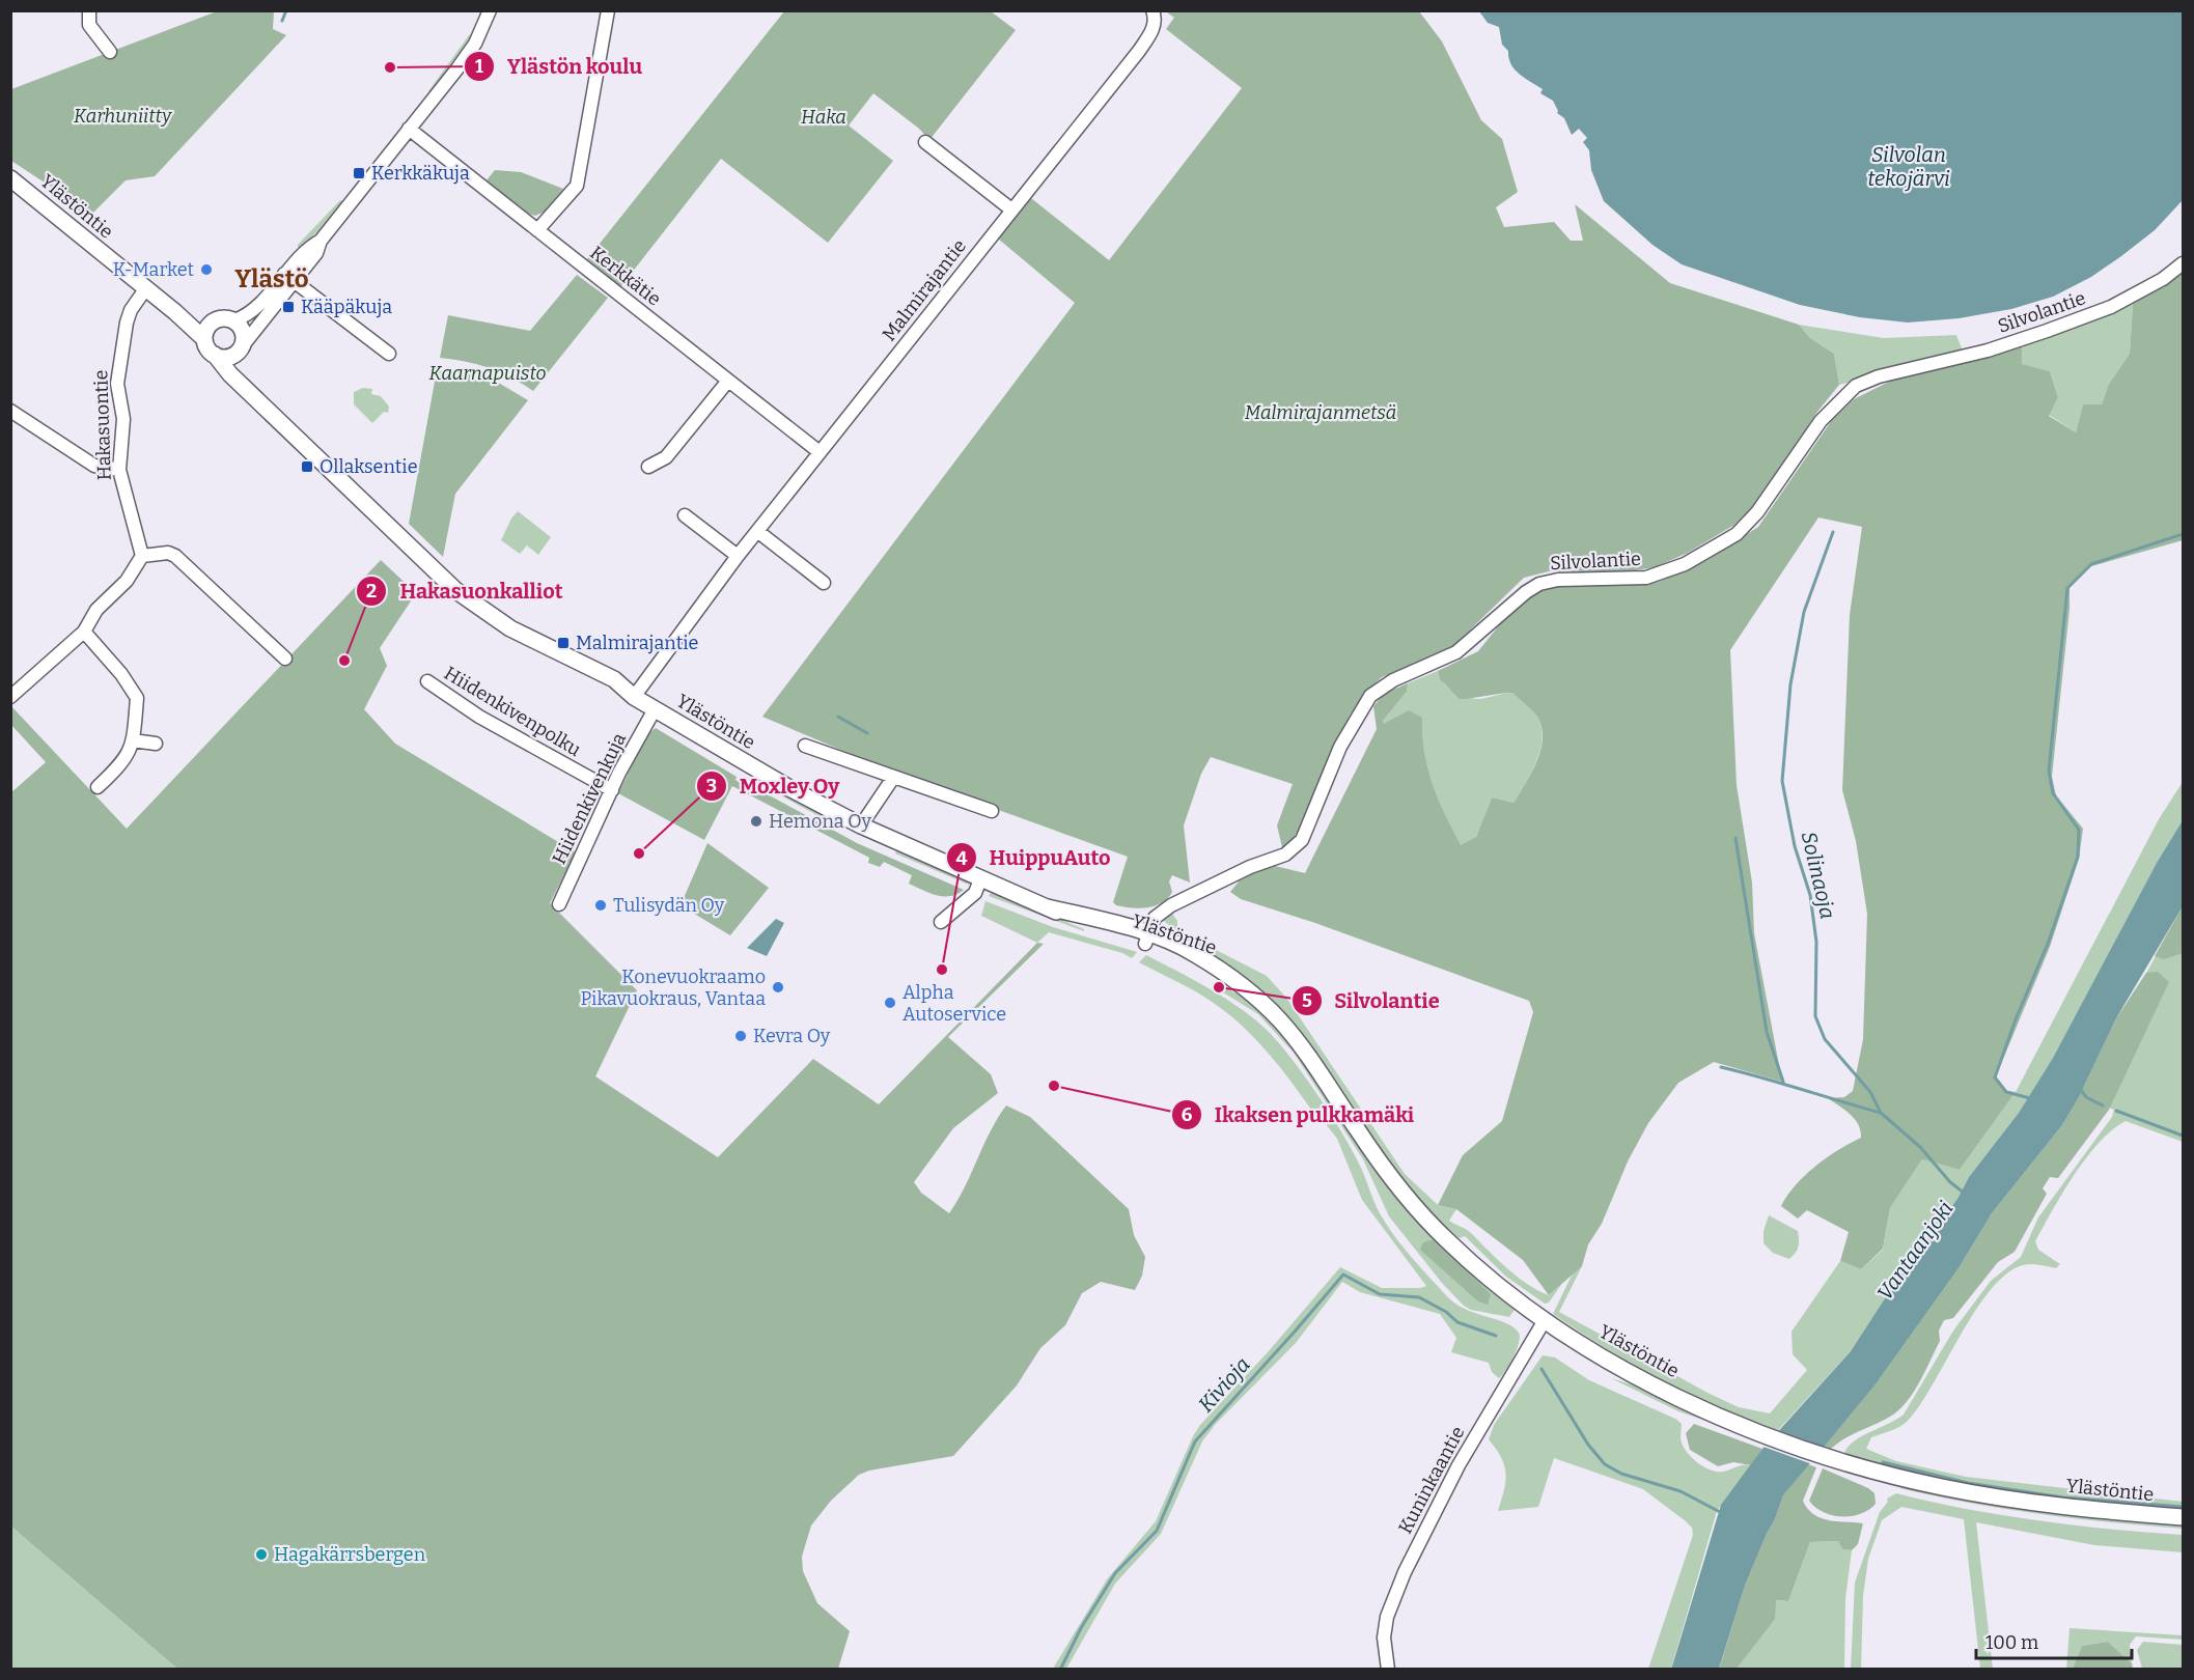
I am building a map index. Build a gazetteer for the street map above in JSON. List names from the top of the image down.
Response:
{
  "streets": {
    "main road": ["Ylästöntie"],
    "street": [
      "Kerkkätie",
      "Malmirajantie",
      "Silvolantie",
      "Hakasuontie",
      "Hiidenkivenpolku",
      "Hiidenkivenkuja",
      "Kuninkaantie"
    ]
  },
  "crossings": [
    ["Ylästöntie", "Malmirajantie"],
    ["Ylästöntie", "Silvolantie"],
    ["Ylästöntie", "Hakasuontie"],
    ["Ylästöntie", "Hiidenkivenkuja"],
    ["Ylästöntie", "Kuninkaantie"],
    ["Kerkkätie", "Malmirajantie"],
    ["Hiidenkivenpolku", "Hiidenkivenkuja"]
  ],
  "districts": ["Ylästö"],
  "water": [
    "Silvolan tekojärvi",
    "Solinaoja",
    "Vantaanjoki",
    "Kivioja"
  ],
  "parks": [
    "Karhuniitty",
    "Haka",
    "Kaarnapuisto",
    "Malmirajanmetsä"
  ],
  "places": {
    "other": [
      "Ylästön koulu",
      "K-Market",
      "Hakasuonkalliot",
      "Hemona Oy",
      "Moxley Oy",
      "Tulisydän Oy",
      "HuippuAuto",
      "Konevuokraamo Pikavuokraus, Vantaa",
      "Silvolantie",
      "Alpha Autoservice",
      "Kevra Oy",
      "Ikaksen pulkkamäki",
      "Hagakärrsbergen"
    ],
    "transit": [
      "Kerkkäkuja",
      "Kääpäkuja",
      "Ollaksentie",
      "Malmirajantie"
    ]
  },
  "scale_bar": "100 m"
}
